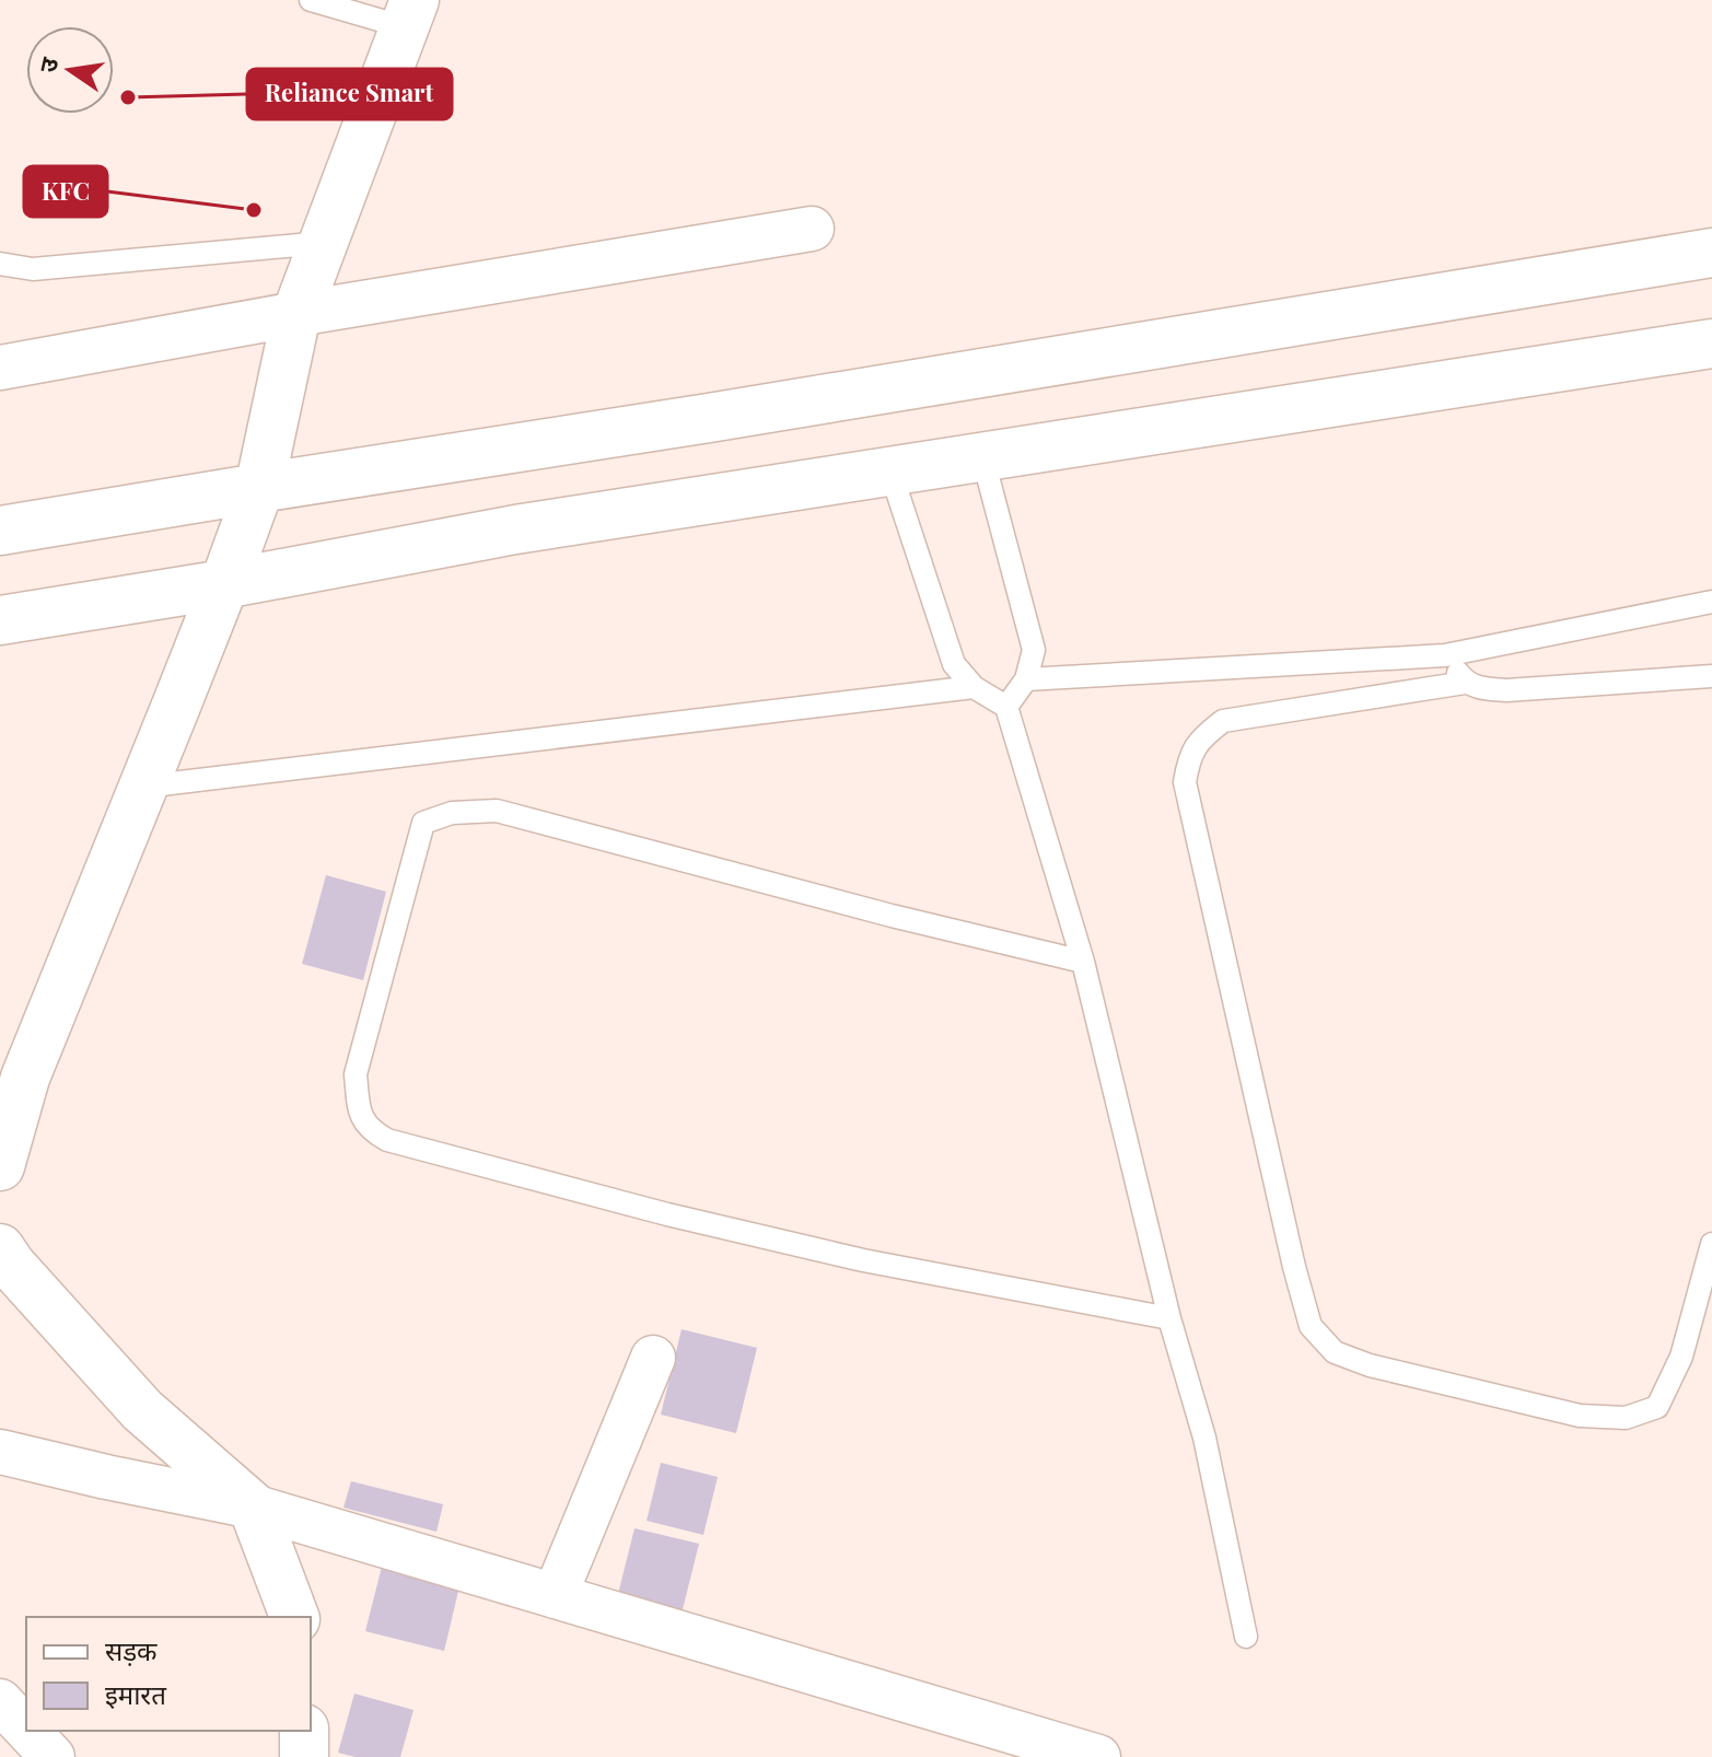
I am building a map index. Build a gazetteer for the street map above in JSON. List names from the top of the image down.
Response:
{
  "places": ["Reliance Smart", "KFC"],
  "legend": ["सड़क", "इमारत"],
  "north": "left"
}
